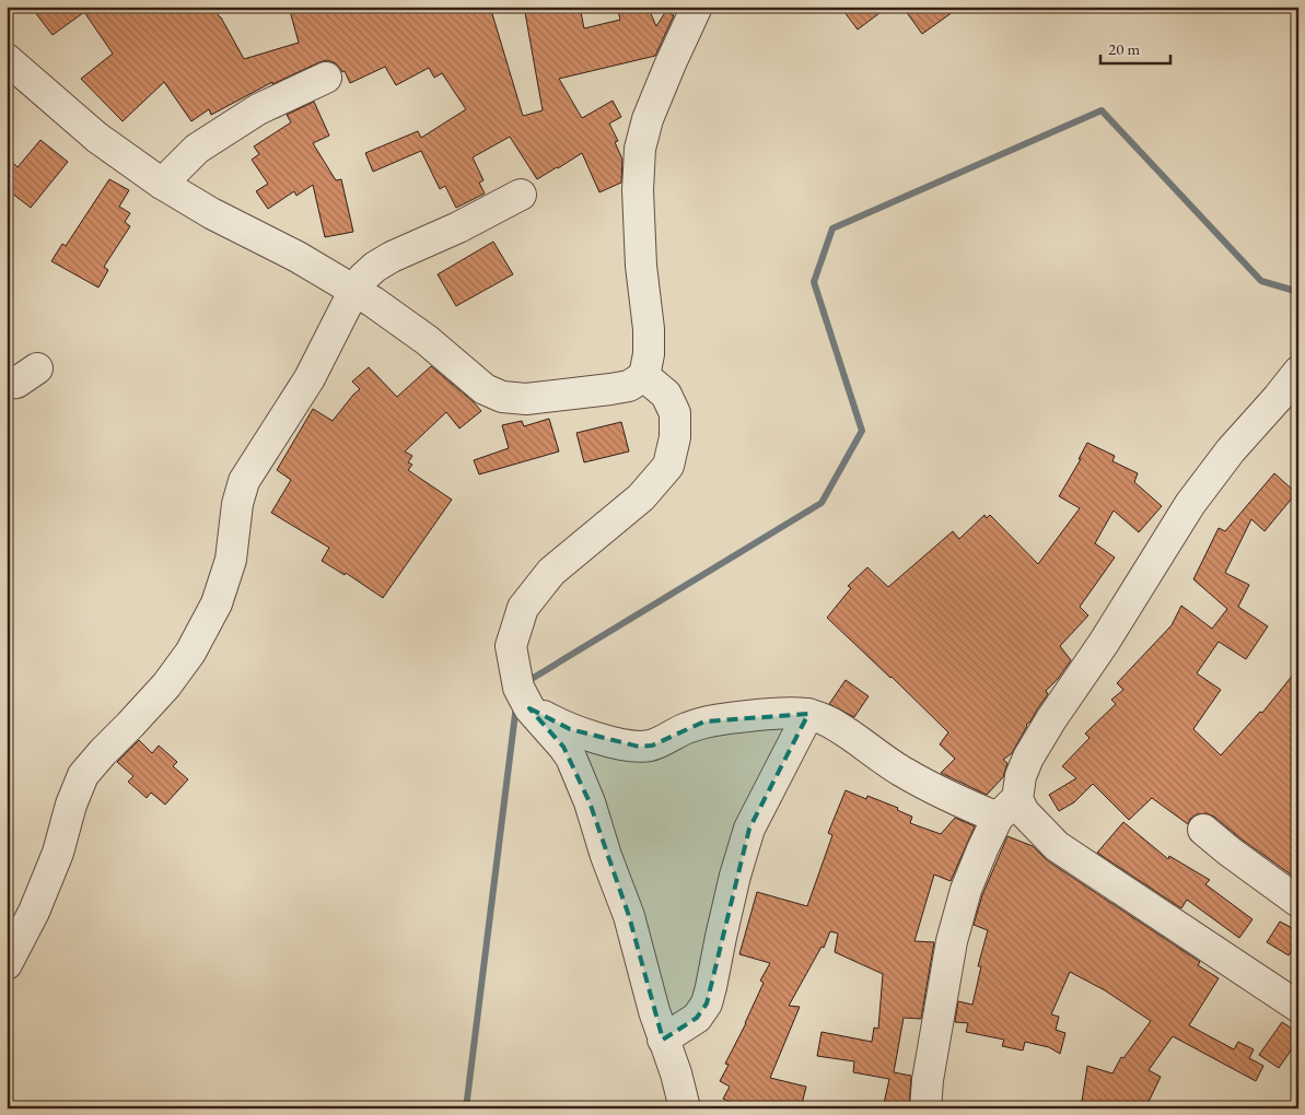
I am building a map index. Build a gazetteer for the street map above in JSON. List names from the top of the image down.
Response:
{
  "scale_bar": "20 m"
}
